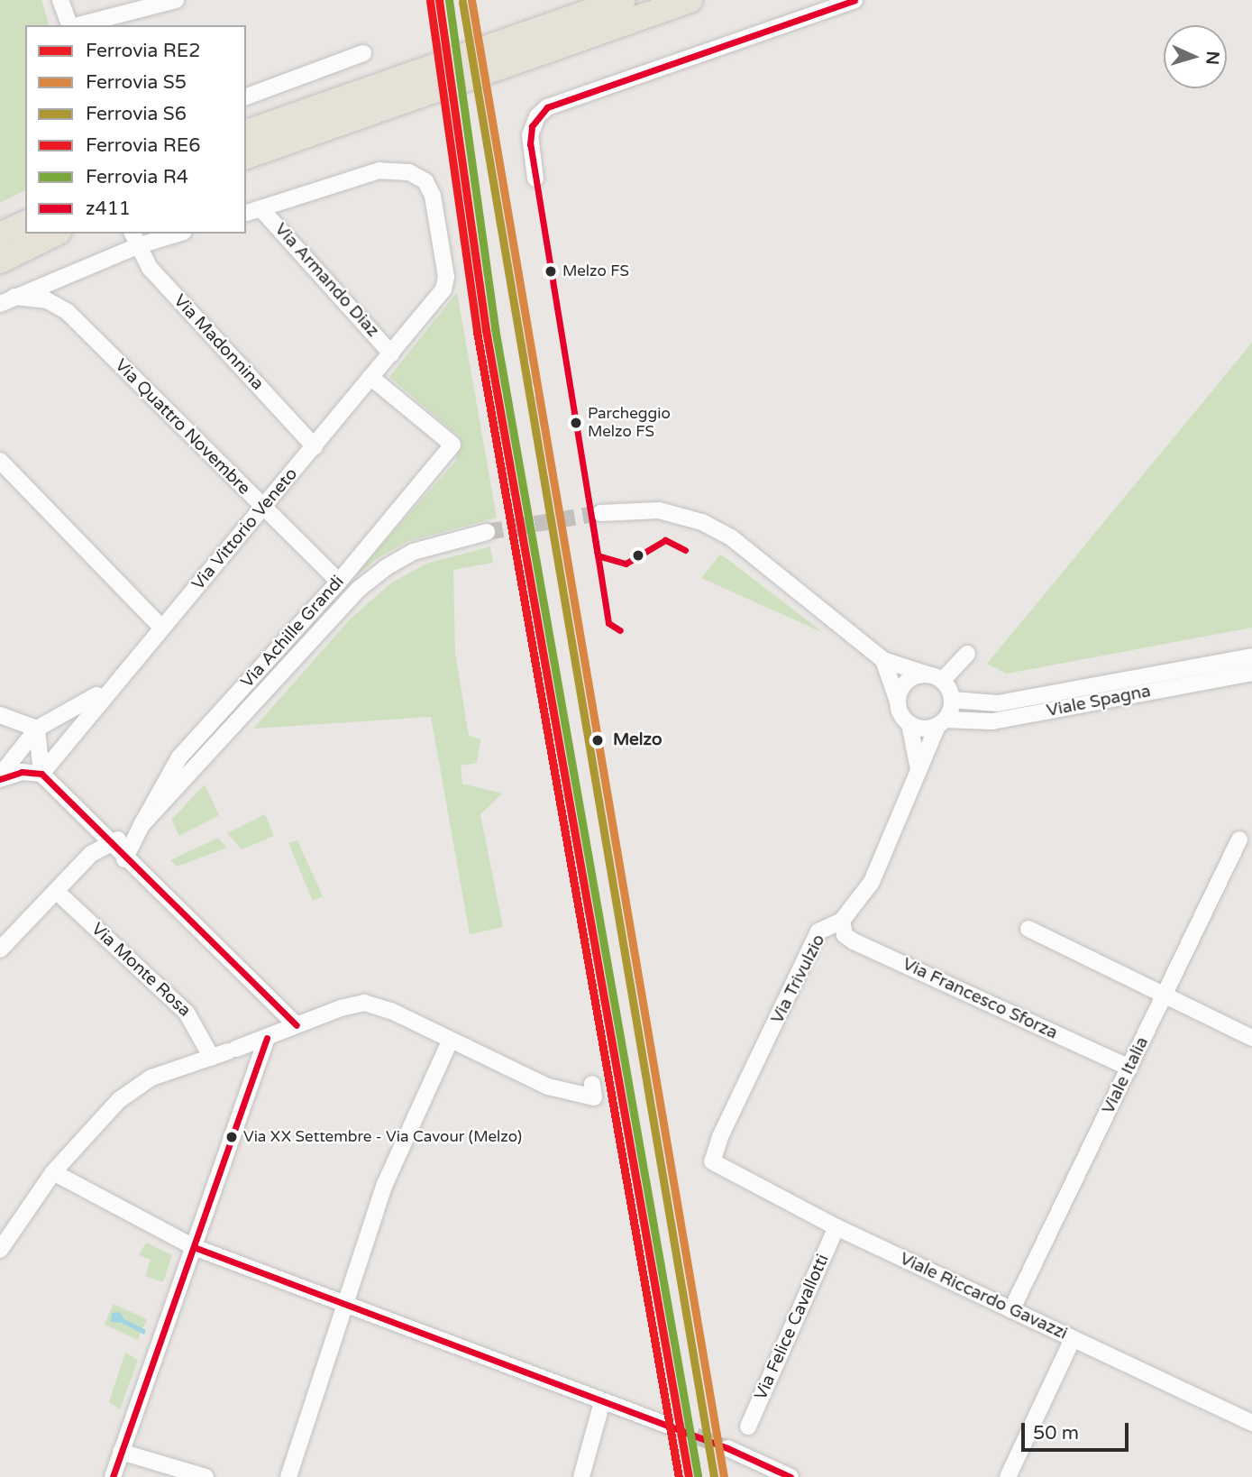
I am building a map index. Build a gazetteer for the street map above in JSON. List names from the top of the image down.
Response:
{
  "streets": {
    "street": [
      "Via Armando Diaz",
      "Via Madonnina",
      "Via Quattro Novembre",
      "Via Vittorio Veneto",
      "Via Achille Grandi",
      "Viale Spagna",
      "Via Monte Rosa",
      "Via Trivulzio",
      "Via Francesco Sforza",
      "Viale Italia",
      "Viale Riccardo Gavazzi",
      "Via Felice Cavallotti"
    ]
  },
  "crossings": [
    ["Via Armando Diaz", "Via Vittorio Veneto"],
    ["Via Madonnina", "Via Vittorio Veneto"],
    ["Via Quattro Novembre", "Via Vittorio Veneto"],
    ["Via Quattro Novembre", "Via Achille Grandi"],
    ["Via Vittorio Veneto", "Via Achille Grandi"],
    ["Viale Spagna", "Via Trivulzio"],
    ["Via Trivulzio", "Via Francesco Sforza"],
    ["Via Trivulzio", "Viale Riccardo Gavazzi"],
    ["Via Francesco Sforza", "Viale Italia"],
    ["Viale Italia", "Viale Riccardo Gavazzi"],
    ["Viale Riccardo Gavazzi", "Via Felice Cavallotti"]
  ],
  "places": [
    "Melzo FS",
    "Parcheggio Melzo FS",
    "Melzo",
    "Via XX Settembre - Via Cavour (Melzo)"
  ],
  "lines": [
    "rail line RE2",
    "rail line S5",
    "rail line R4",
    "transit line z411",
    "rail line RE6",
    "rail line S6"
  ],
  "legend": [
    "Ferrovia RE2",
    "Ferrovia S5",
    "Ferrovia S6",
    "Ferrovia RE6",
    "Ferrovia R4",
    "z411"
  ],
  "scale_bar": "50 m",
  "north": "right"
}
